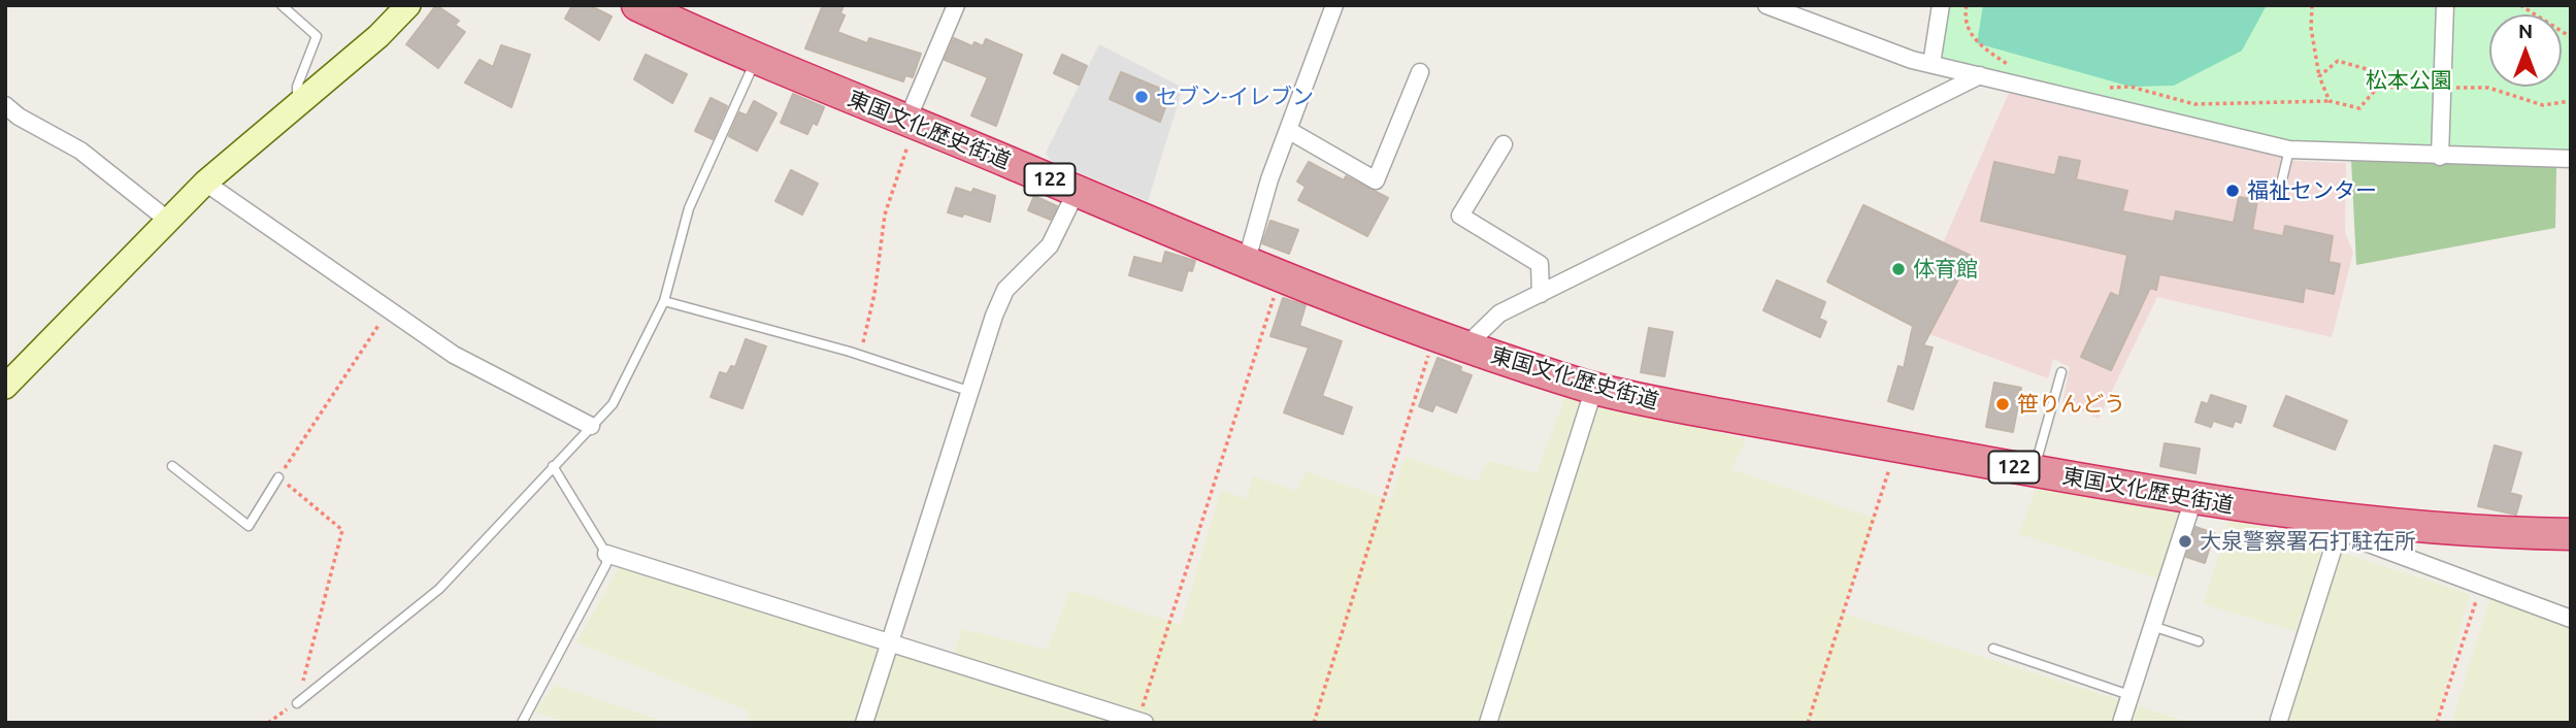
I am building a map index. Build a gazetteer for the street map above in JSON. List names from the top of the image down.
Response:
{
  "streets": {
    "highway": ["東国文化歴史街道", "122"]
  },
  "parks": ["松本公園"],
  "places": [
    "セブン-イレブン",
    "福祉センター",
    "体育館",
    "笹りんどう",
    "大泉警察署石打駐在所"
  ],
  "north": "top"
}
